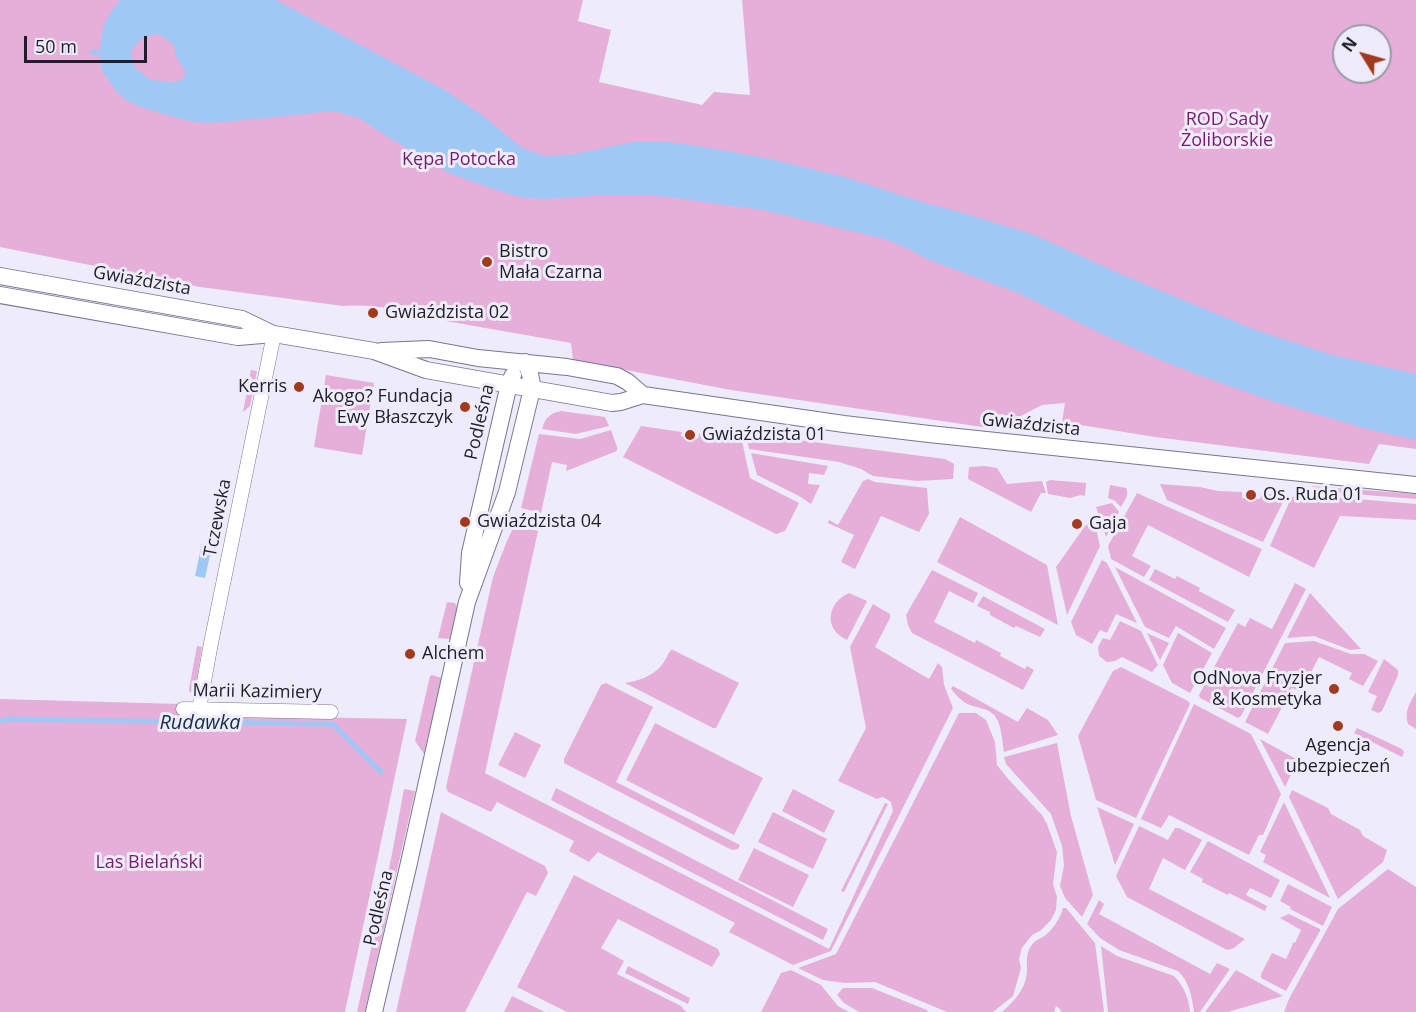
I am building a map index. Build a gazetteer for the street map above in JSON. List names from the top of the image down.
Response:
{
  "streets": {
    "street": [
      "Gwiaździsta",
      "Podleśna",
      "Tczewska",
      "Marii Kazimiery"
    ]
  },
  "crossings": [
    ["Gwiaździsta", "Podleśna"],
    ["Gwiaździsta", "Tczewska"],
    ["Tczewska", "Marii Kazimiery"]
  ],
  "water": ["Rudawka"],
  "parks": ["ROD Sady Żoliborskie", "Kępa Potocka", "Las Bielański"],
  "places": [
    "Bistro Mała Czarna",
    "Gwiaździsta 02",
    "Kerris",
    "Akogo? Fundacja Ewy Błaszczyk",
    "Gwiaździsta 01",
    "Os. Ruda 01",
    "Gwiaździsta 04",
    "Gaja",
    "Alchem",
    "OdNova Fryzjer & Kosmetyka",
    "Agencja ubezpieczeń"
  ],
  "scale_bar": "50 m",
  "north": "top left"
}
